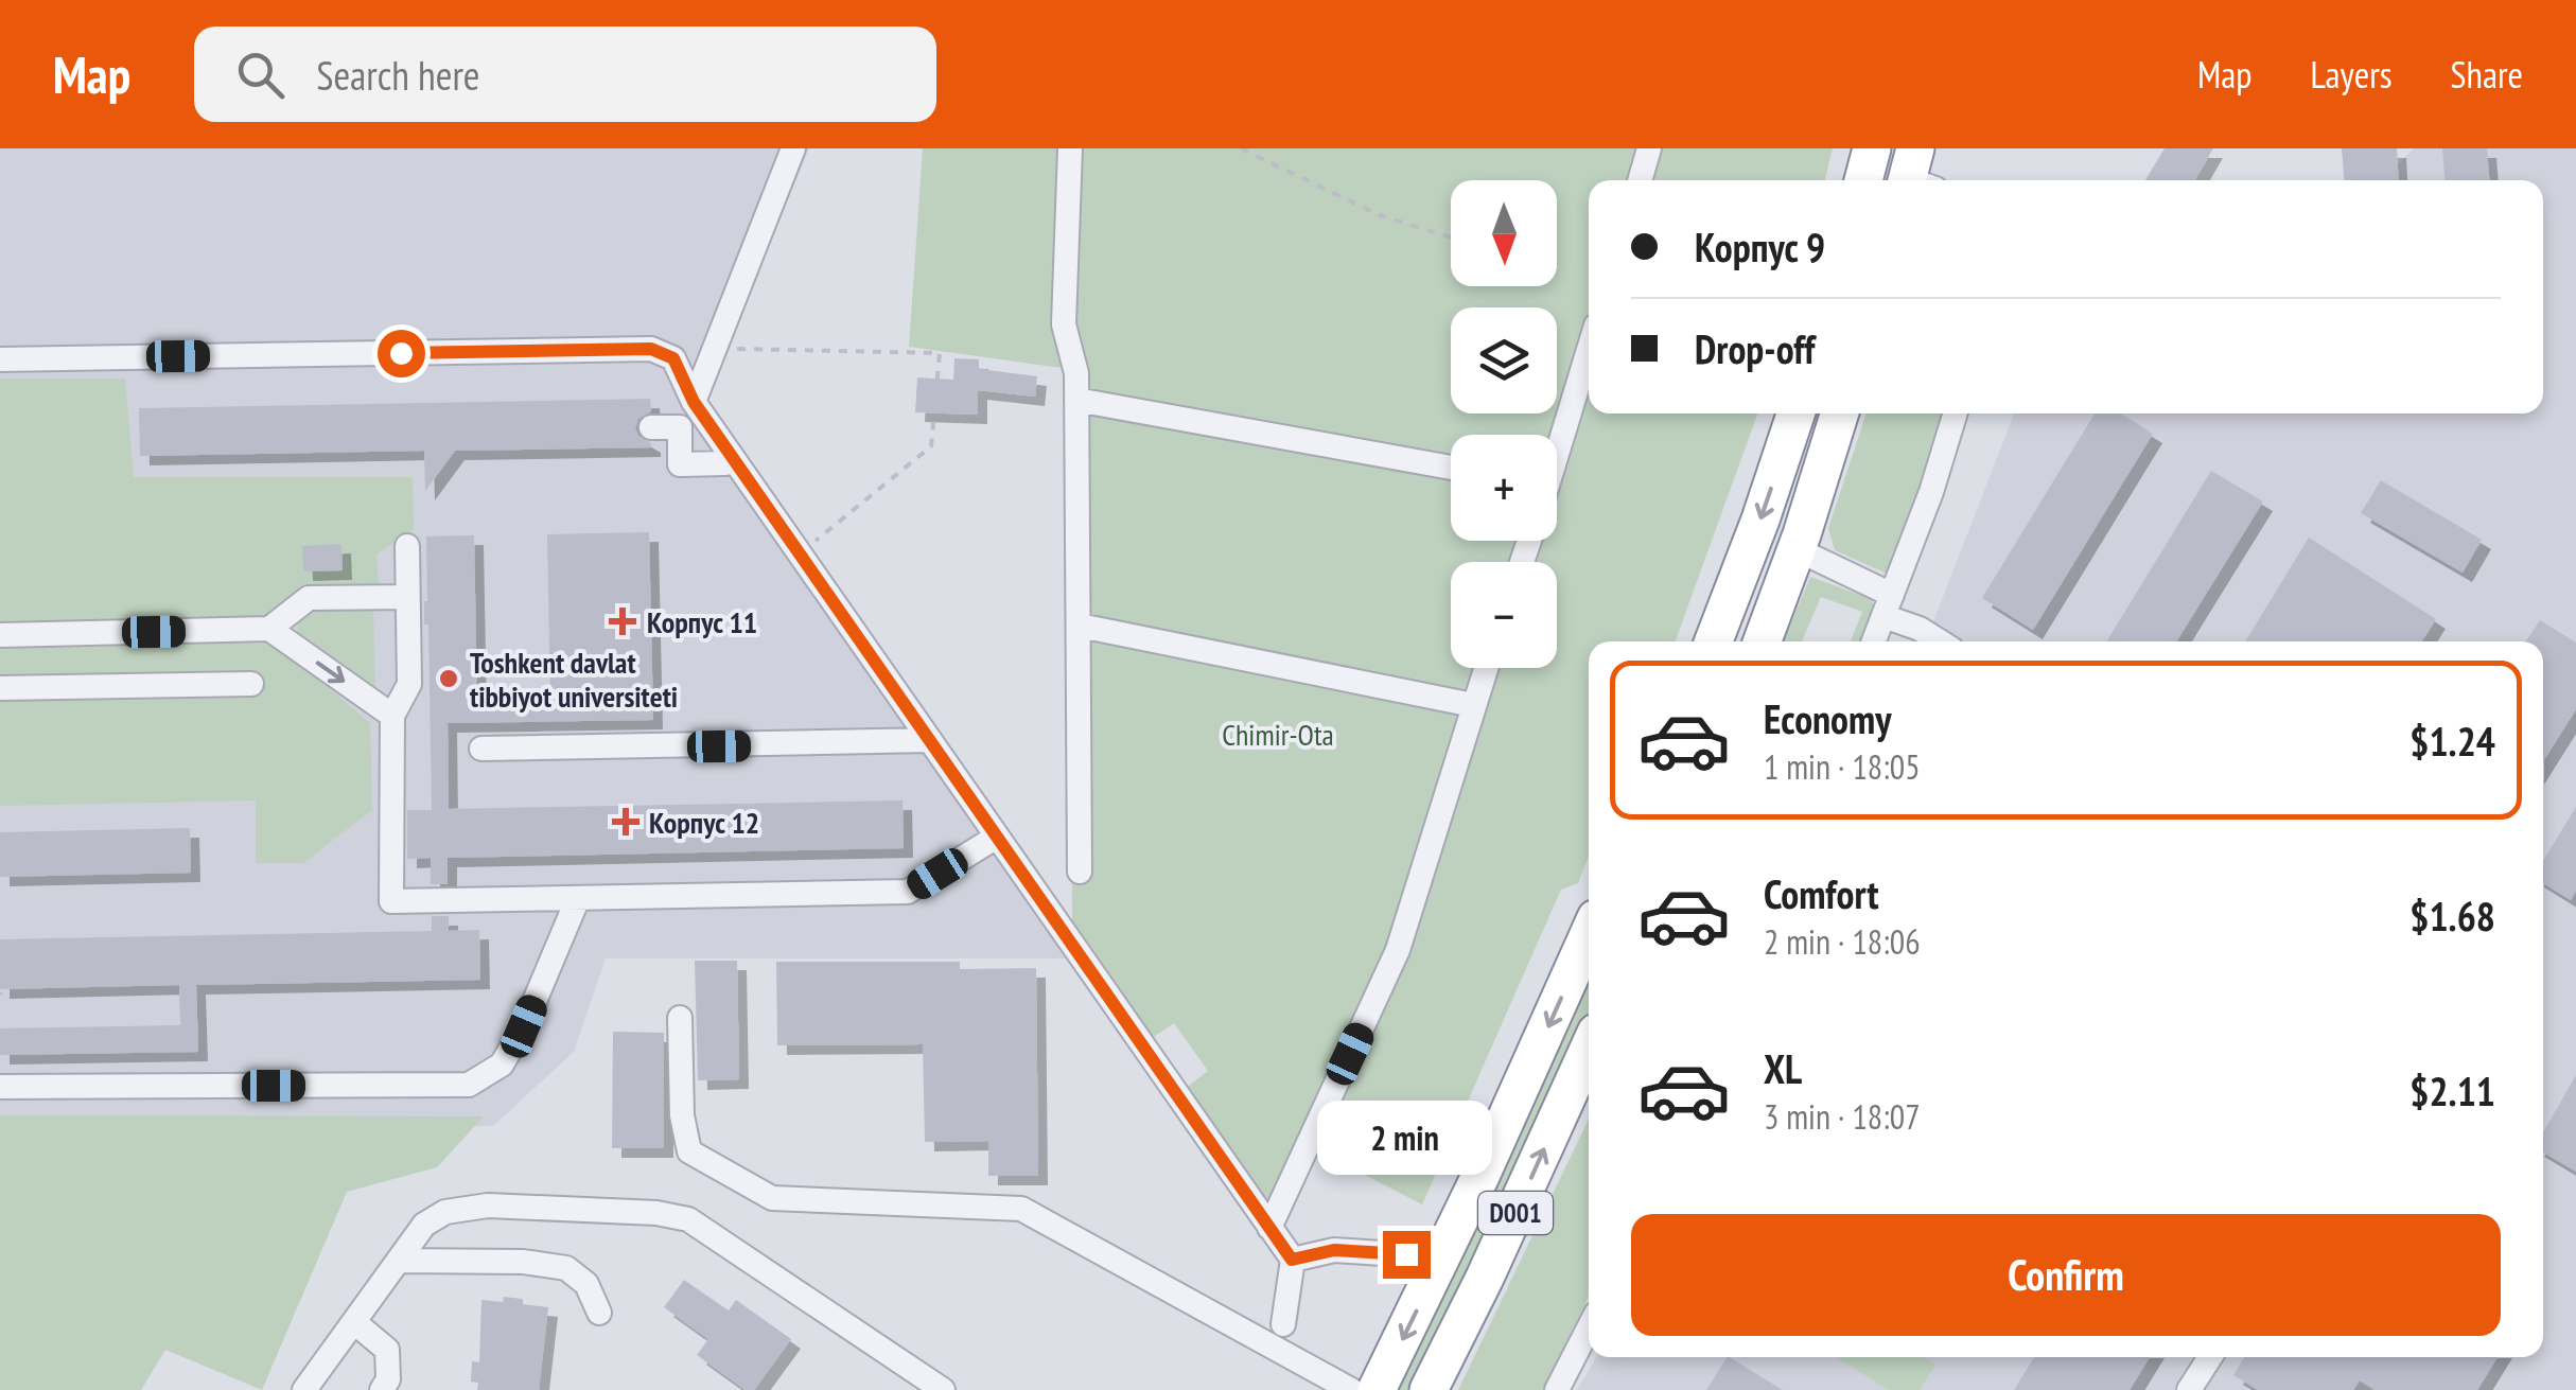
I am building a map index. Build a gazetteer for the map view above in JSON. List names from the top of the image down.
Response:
{
  "streets": {
    "highway": ["D001"]
  },
  "parks": ["Chimir-Ota"],
  "places": {
    "health": ["Корпус 11", "Корпус 12"],
    "other": ["Toshkent davlat tibbiyot universiteti"]
  },
  "north": "bottom",
  "page": {
    "header": "Map",
    "search": "Search here",
    "nav": ["Map", "Layers", "Share"],
    "map_buttons": ["+", "−"],
    "banner": ["Корпус 9", "Drop-off"],
    "list": [
      {
        "name": "Economy",
        "note": "1 min · 18:05",
        "value": "$1.24"
      },
      {
        "name": "Comfort",
        "note": "2 min · 18:06",
        "value": "$1.68"
      },
      {
        "name": "XL",
        "note": "3 min · 18:07",
        "value": "$2.11"
      }
    ],
    "bubble": "2 min",
    "buttons": "Confirm"
  }
}
